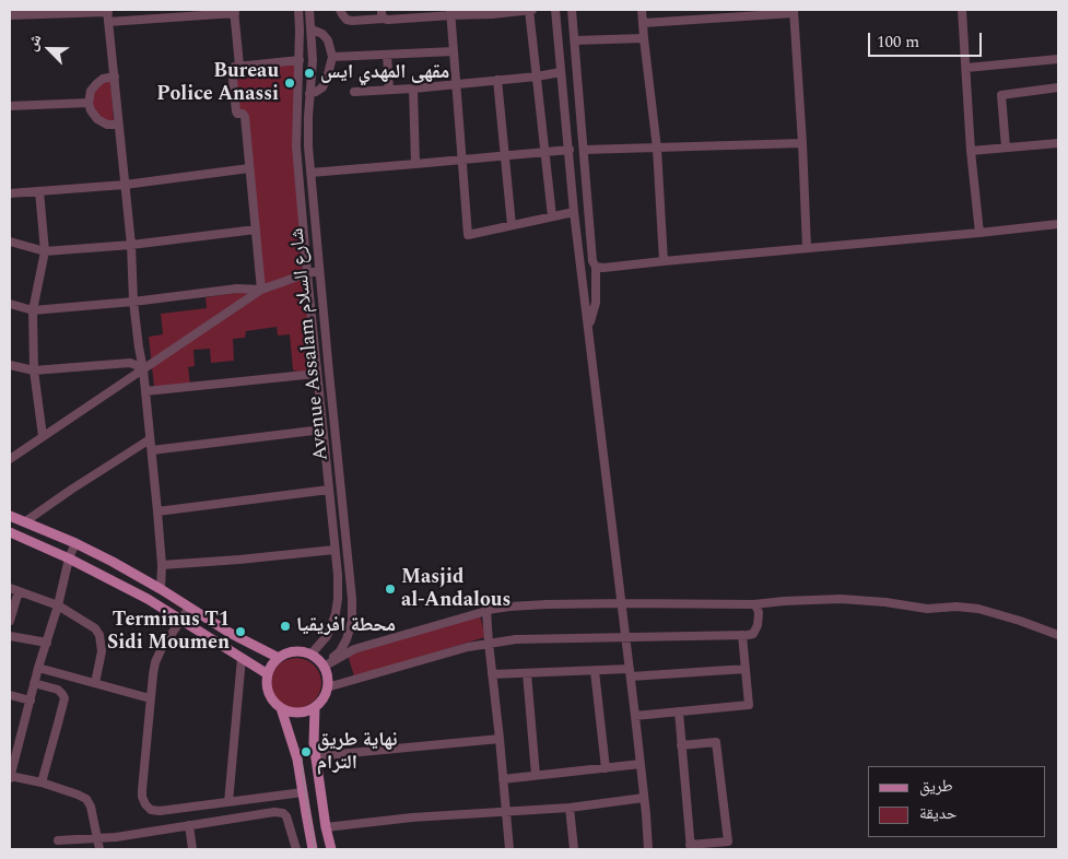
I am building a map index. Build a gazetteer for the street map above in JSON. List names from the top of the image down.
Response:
{
  "streets": {
    "street": ["Avenue Assalam شارع السلام"]
  },
  "places": [
    "مقهى المهدي ايس",
    "Bureau Police Anassi",
    "Masjid al-Andalous",
    "محطة افريقيا",
    "Terminus T1 Sidi Moumen",
    "نهاية طريق الترام"
  ],
  "legend": ["طريق", "حديقة"],
  "scale_bar": "100 m",
  "north": "top left"
}
